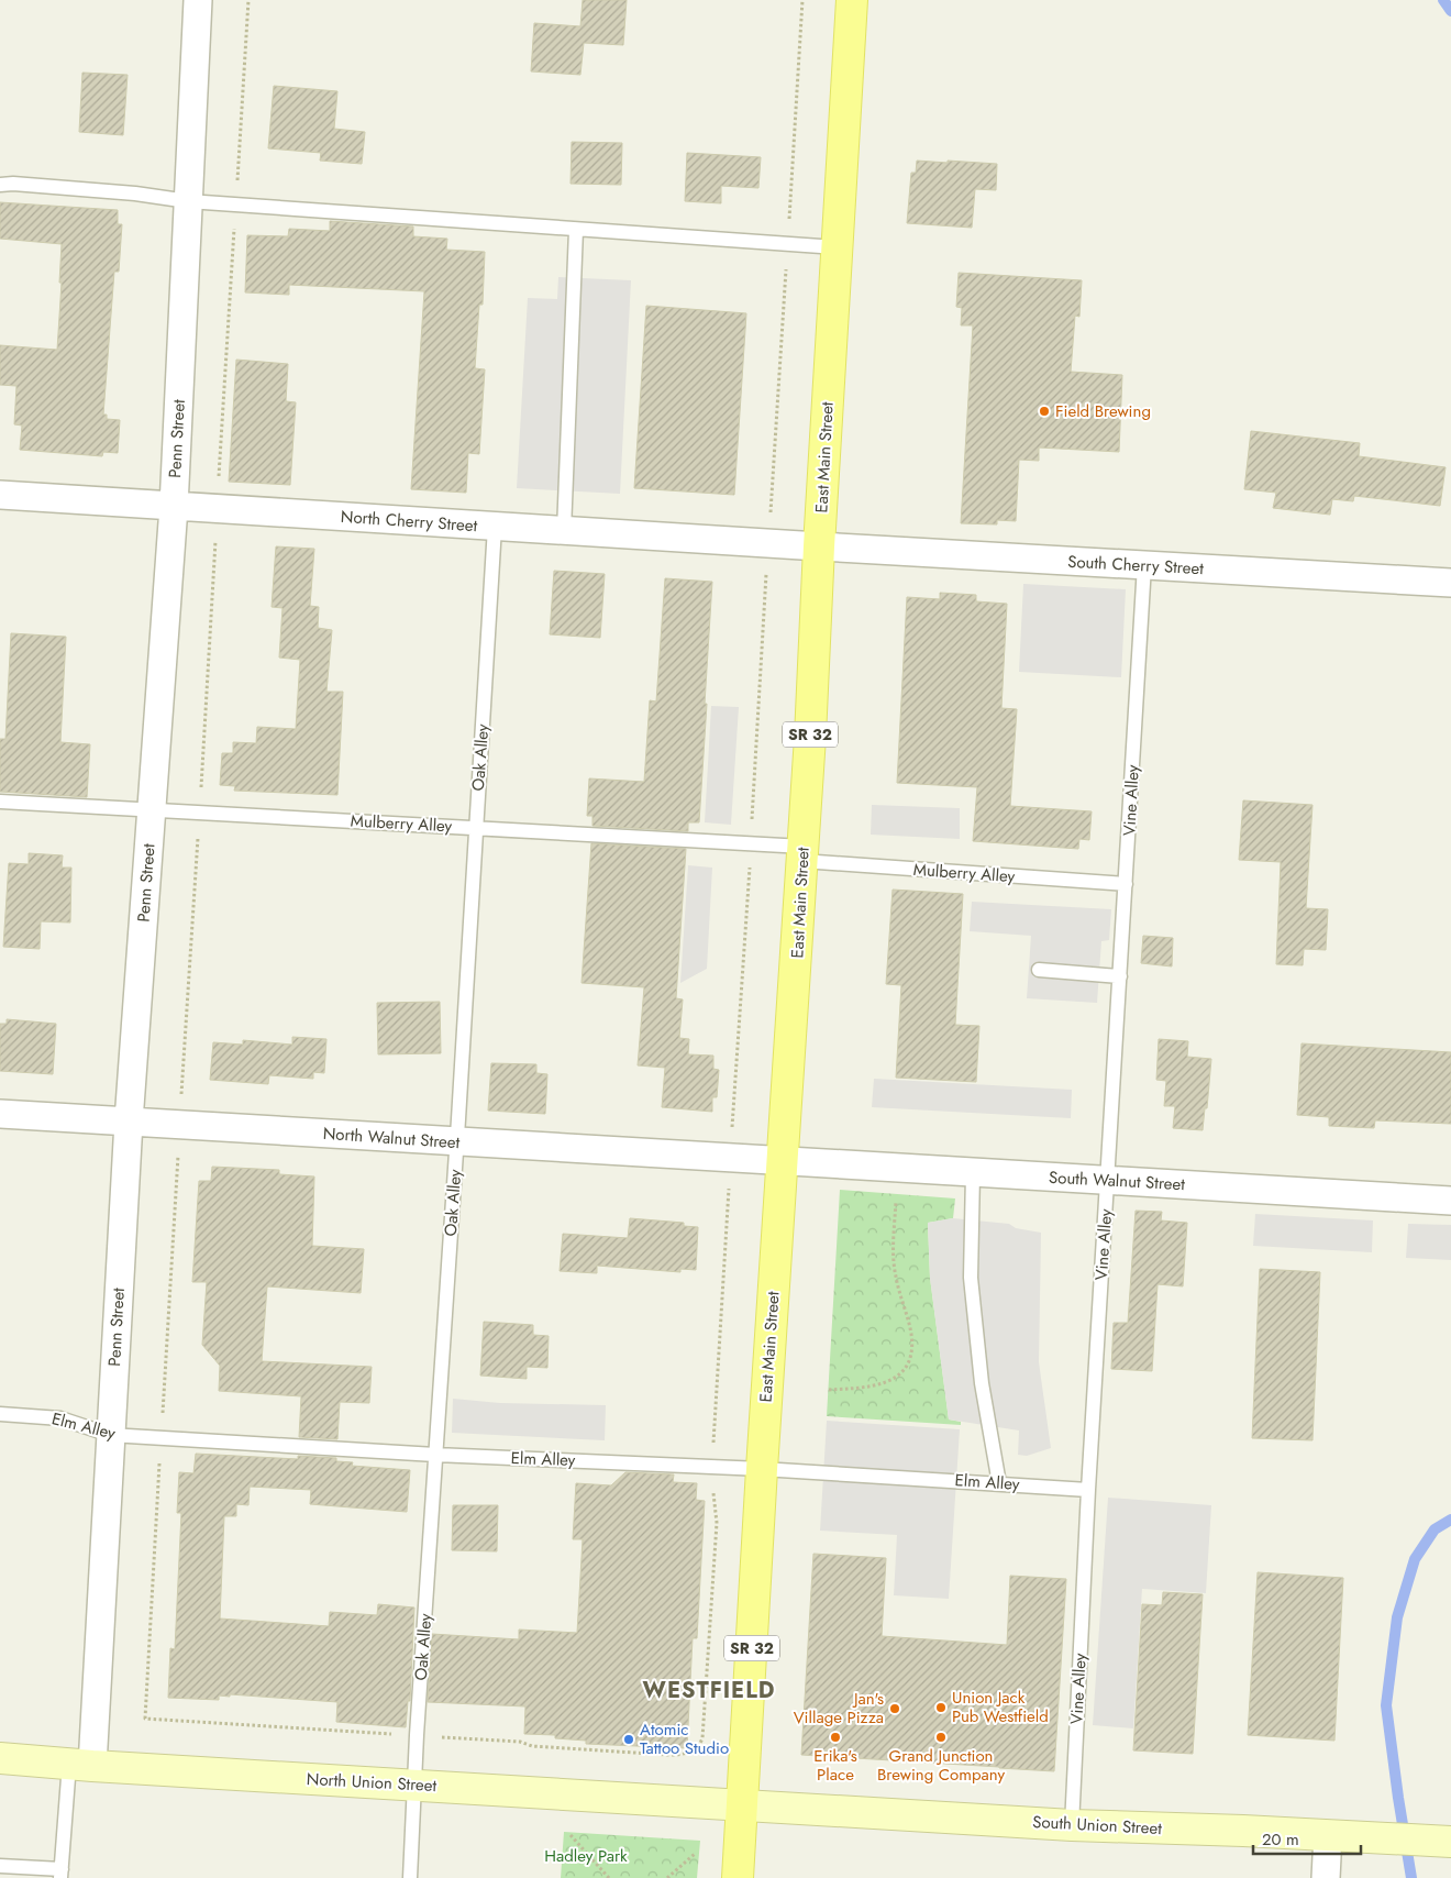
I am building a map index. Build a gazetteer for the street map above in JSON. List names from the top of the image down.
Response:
{
  "streets": {
    "main road": ["East Main Street", "SR 32"],
    "street": [
      "Penn Street",
      "North Cherry Street",
      "South Cherry Street",
      "North Walnut Street",
      "South Walnut Street",
      "North Union Street",
      "South Union Street"
    ],
    "lane": [
      "Oak Alley",
      "Vine Alley",
      "Mulberry Alley",
      "Elm Alley"
    ]
  },
  "crossings": [
    ["Penn Street", "North Cherry Street"],
    ["Penn Street", "Mulberry Alley"],
    ["Penn Street", "North Walnut Street"],
    ["Penn Street", "Elm Alley"],
    ["Penn Street", "North Union Street"],
    ["East Main Street", "North Cherry Street"],
    ["East Main Street", "South Cherry Street"],
    ["East Main Street", "SR 32"],
    ["East Main Street", "Mulberry Alley"],
    ["East Main Street", "North Walnut Street"],
    ["East Main Street", "South Walnut Street"],
    ["East Main Street", "Elm Alley"],
    ["East Main Street", "North Union Street"],
    ["East Main Street", "South Union Street"],
    ["North Cherry Street", "South Cherry Street"],
    ["North Cherry Street", "Oak Alley"],
    ["South Cherry Street", "Vine Alley"],
    ["SR 32", "North Union Street"],
    ["SR 32", "South Union Street"],
    ["Oak Alley", "Mulberry Alley"],
    ["Oak Alley", "North Walnut Street"],
    ["Oak Alley", "Elm Alley"],
    ["Oak Alley", "North Union Street"],
    ["Vine Alley", "Mulberry Alley"],
    ["Vine Alley", "South Walnut Street"],
    ["Vine Alley", "Elm Alley"],
    ["Vine Alley", "South Union Street"],
    ["North Walnut Street", "South Walnut Street"],
    ["North Union Street", "South Union Street"]
  ],
  "districts": ["WESTFIELD"],
  "parks": ["Hadley Park"],
  "places": [
    "Field Brewing",
    "Union Jack Pub Westfield",
    "Jan's Village Pizza",
    "Erika's Place",
    "Grand Junction Brewing Company",
    "Atomic Tattoo Studio"
  ],
  "scale_bar": "20 m"
}
